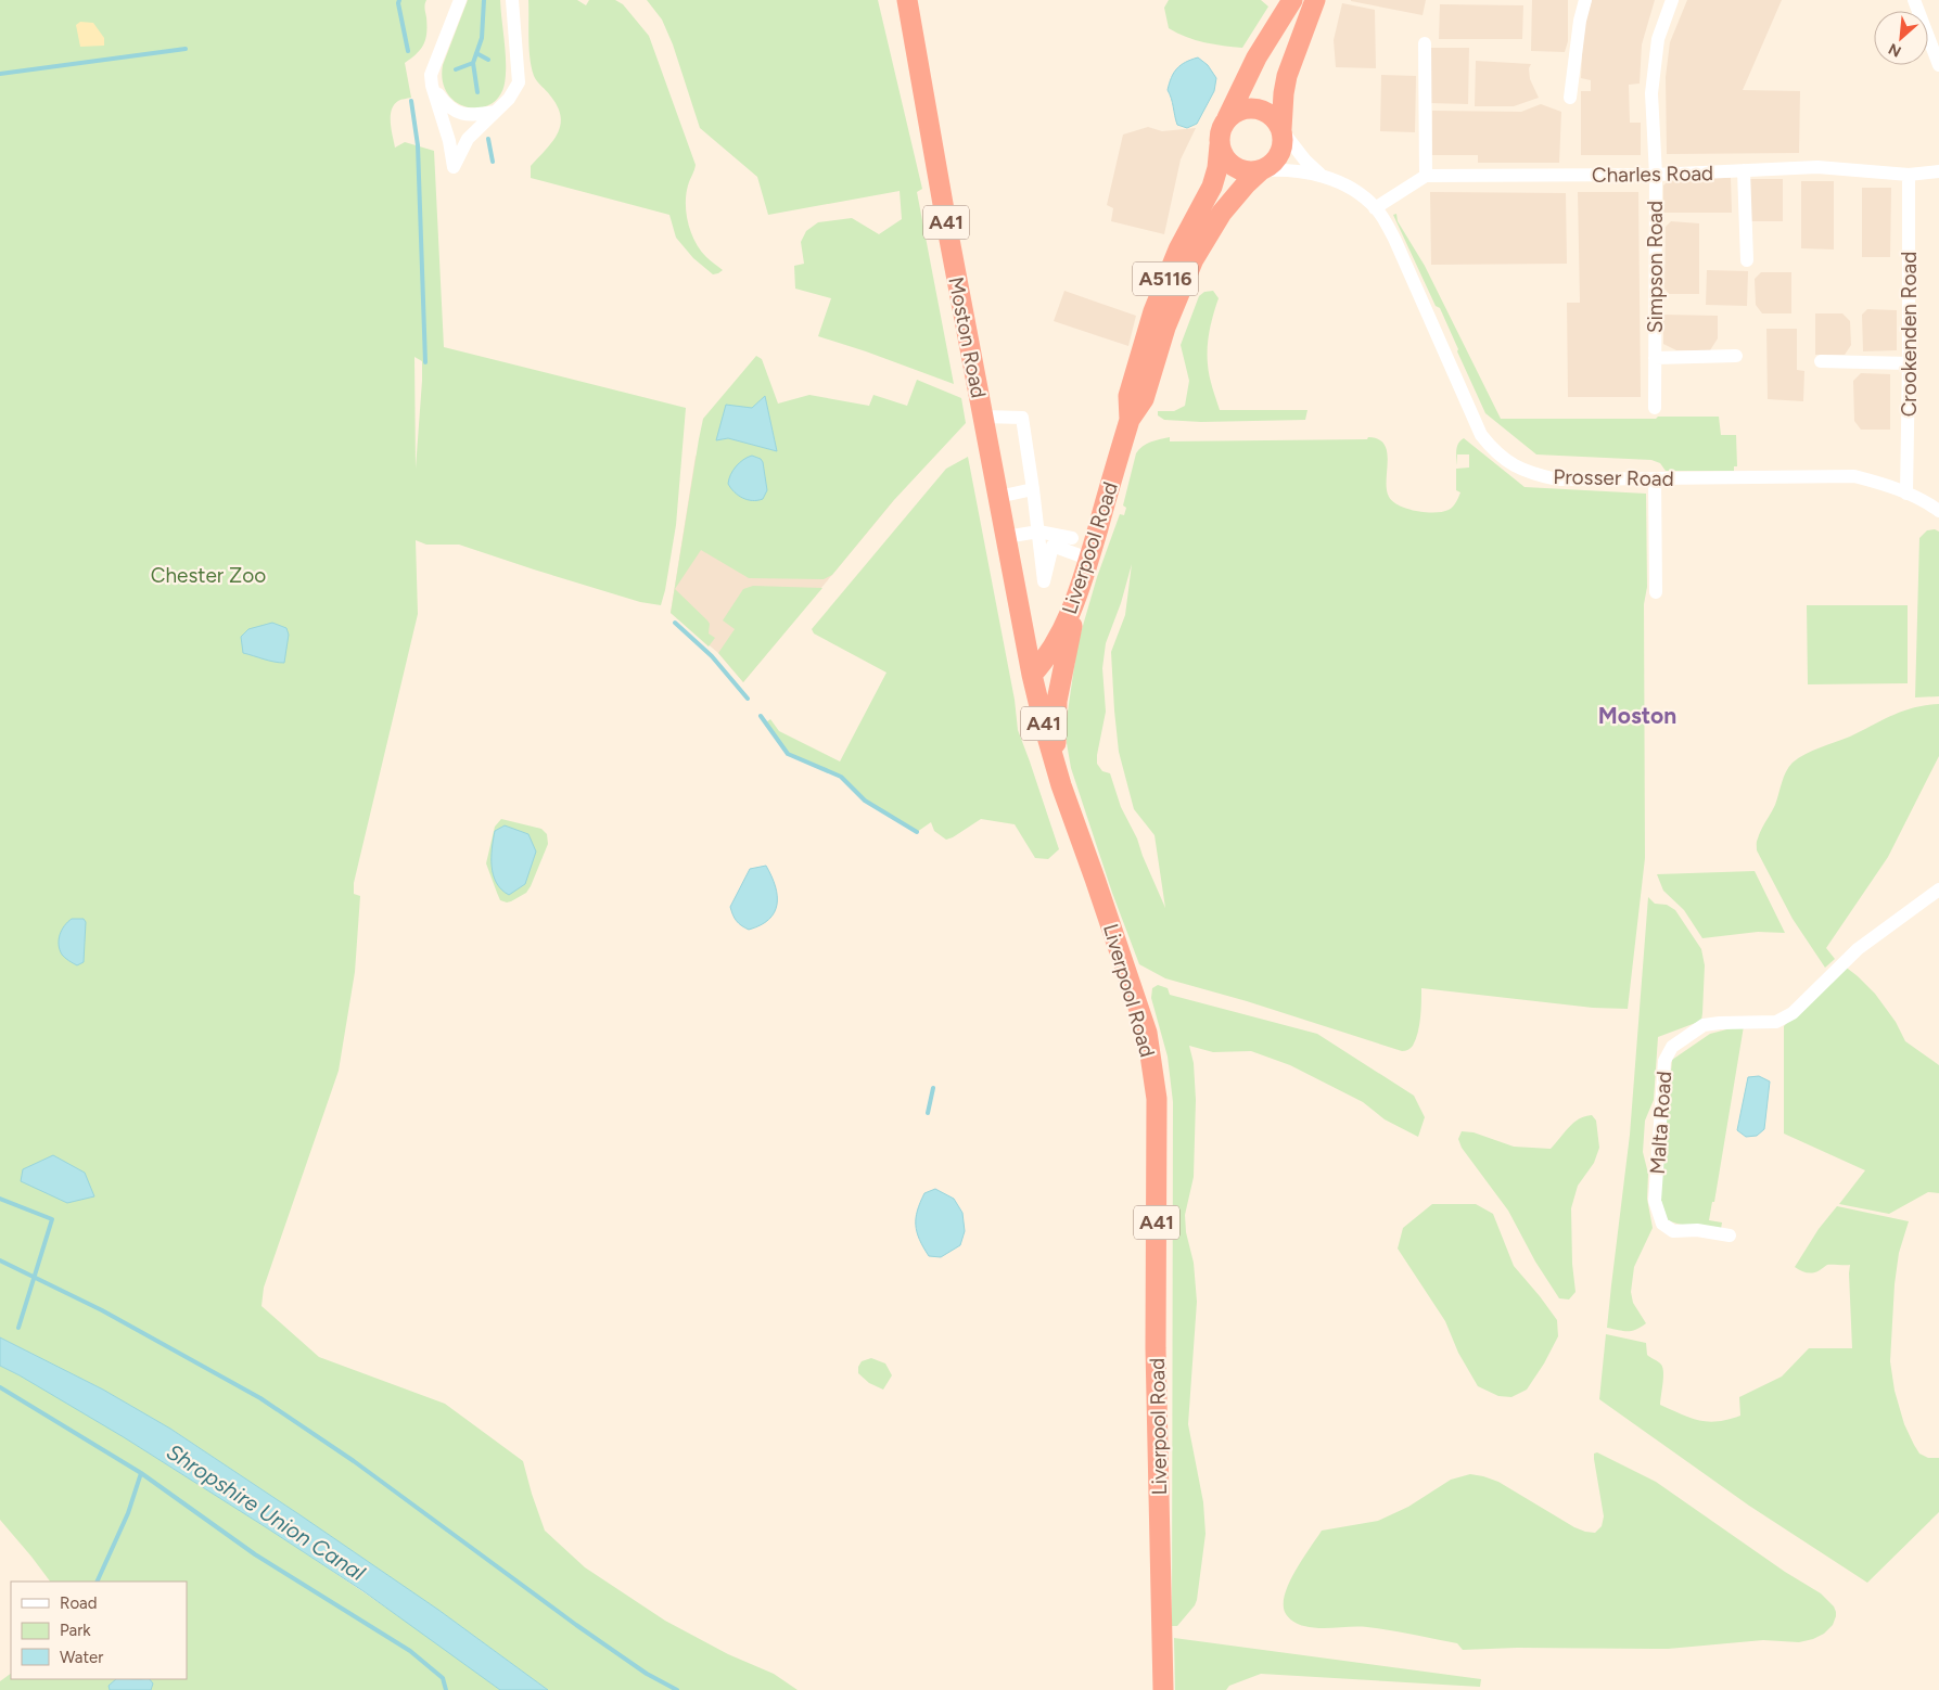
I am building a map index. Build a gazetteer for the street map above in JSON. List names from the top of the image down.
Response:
{
  "streets": {
    "highway": [
      "A41",
      "A5116",
      "Moston Road",
      "Liverpool Road"
    ],
    "street": [
      "Charles Road",
      "Simpson Road",
      "Crookenden Road",
      "Prosser Road",
      "Malta Road"
    ]
  },
  "crossings": [
    ["Charles Road", "Simpson Road"],
    ["Charles Road", "Crookenden Road"],
    ["A5116", "Prosser Road"],
    ["A5116", "Liverpool Road"],
    ["Crookenden Road", "Prosser Road"],
    ["Moston Road", "Liverpool Road"],
    ["Prosser Road", "Liverpool Road"]
  ],
  "districts": ["Moston"],
  "water": ["Shropshire Union Canal"],
  "parks": ["Chester Zoo"],
  "legend": ["Road", "Park", "Water"],
  "north": "bottom left"
}
